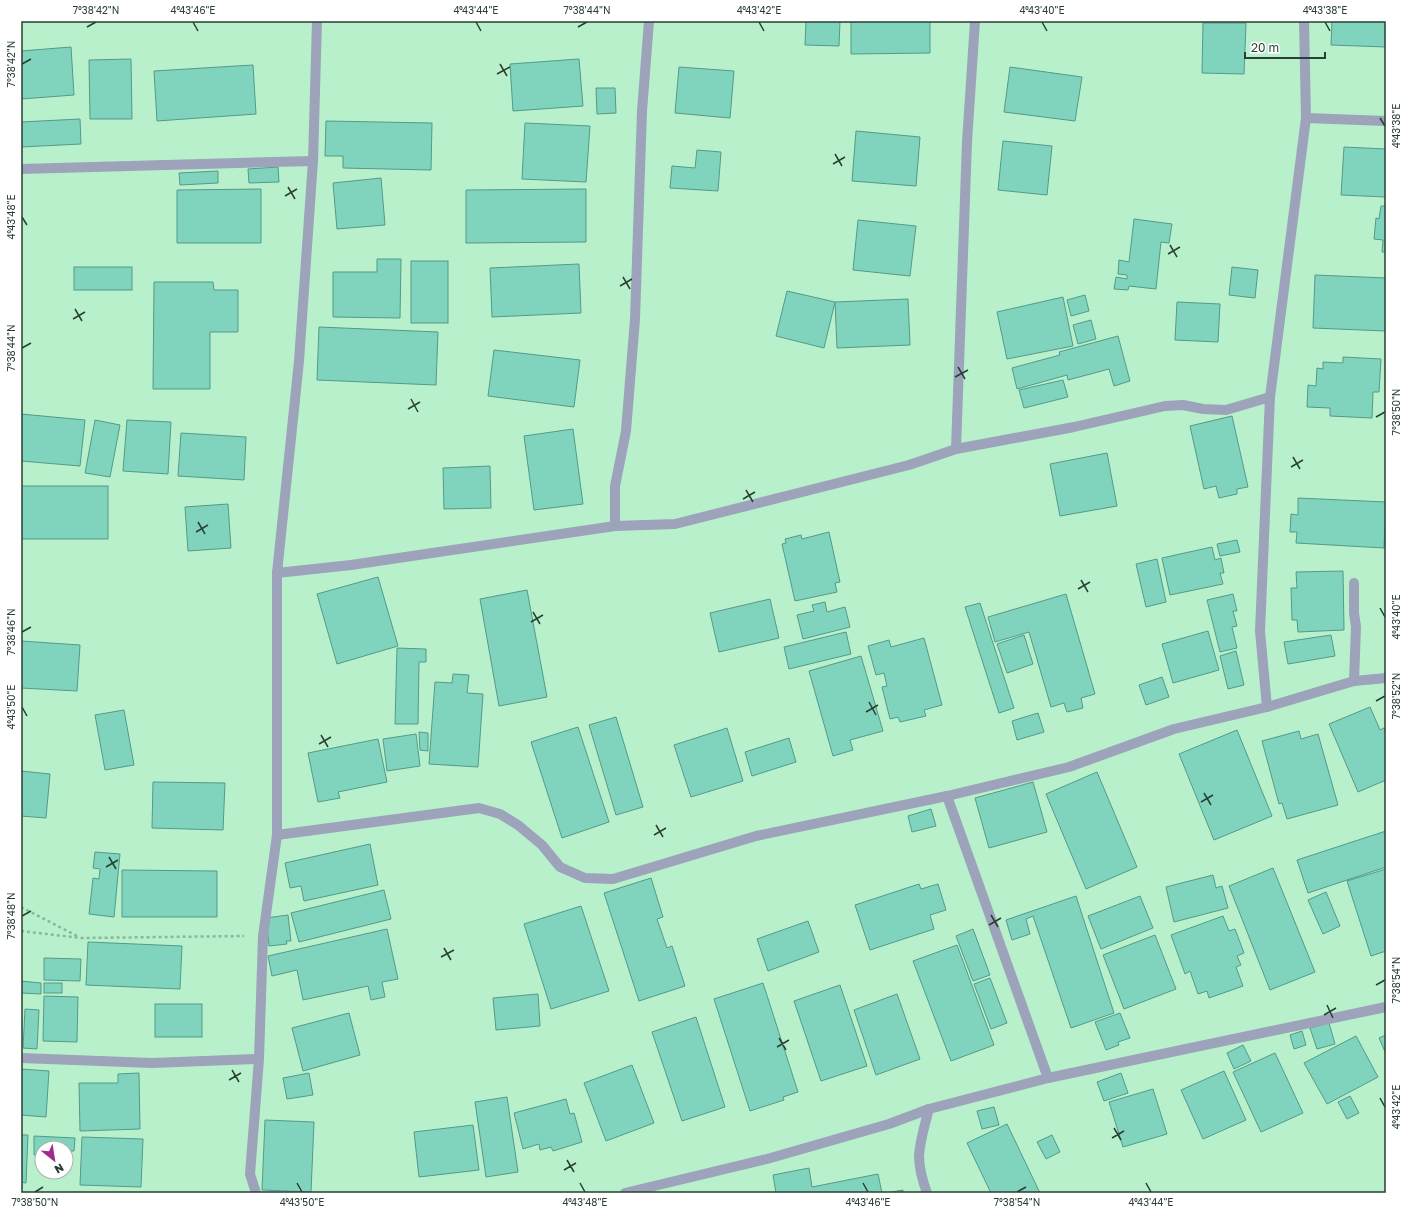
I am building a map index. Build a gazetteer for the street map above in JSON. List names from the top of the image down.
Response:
{
  "scale_bar": "20 m",
  "north": "bottom right",
  "coordinates": [
    "7°38'42\"N",
    "4°43'46\"E",
    "4°43'44\"E",
    "7°38'44\"N",
    "4°43'42\"E",
    "4°43'40\"E",
    "4°43'38\"E",
    "4°43'48\"E",
    "7°38'50\"N",
    "7°38'46\"N",
    "7°38'52\"N",
    "4°43'50\"E",
    "7°38'48\"N",
    "7°38'54\"N"
  ]
}
